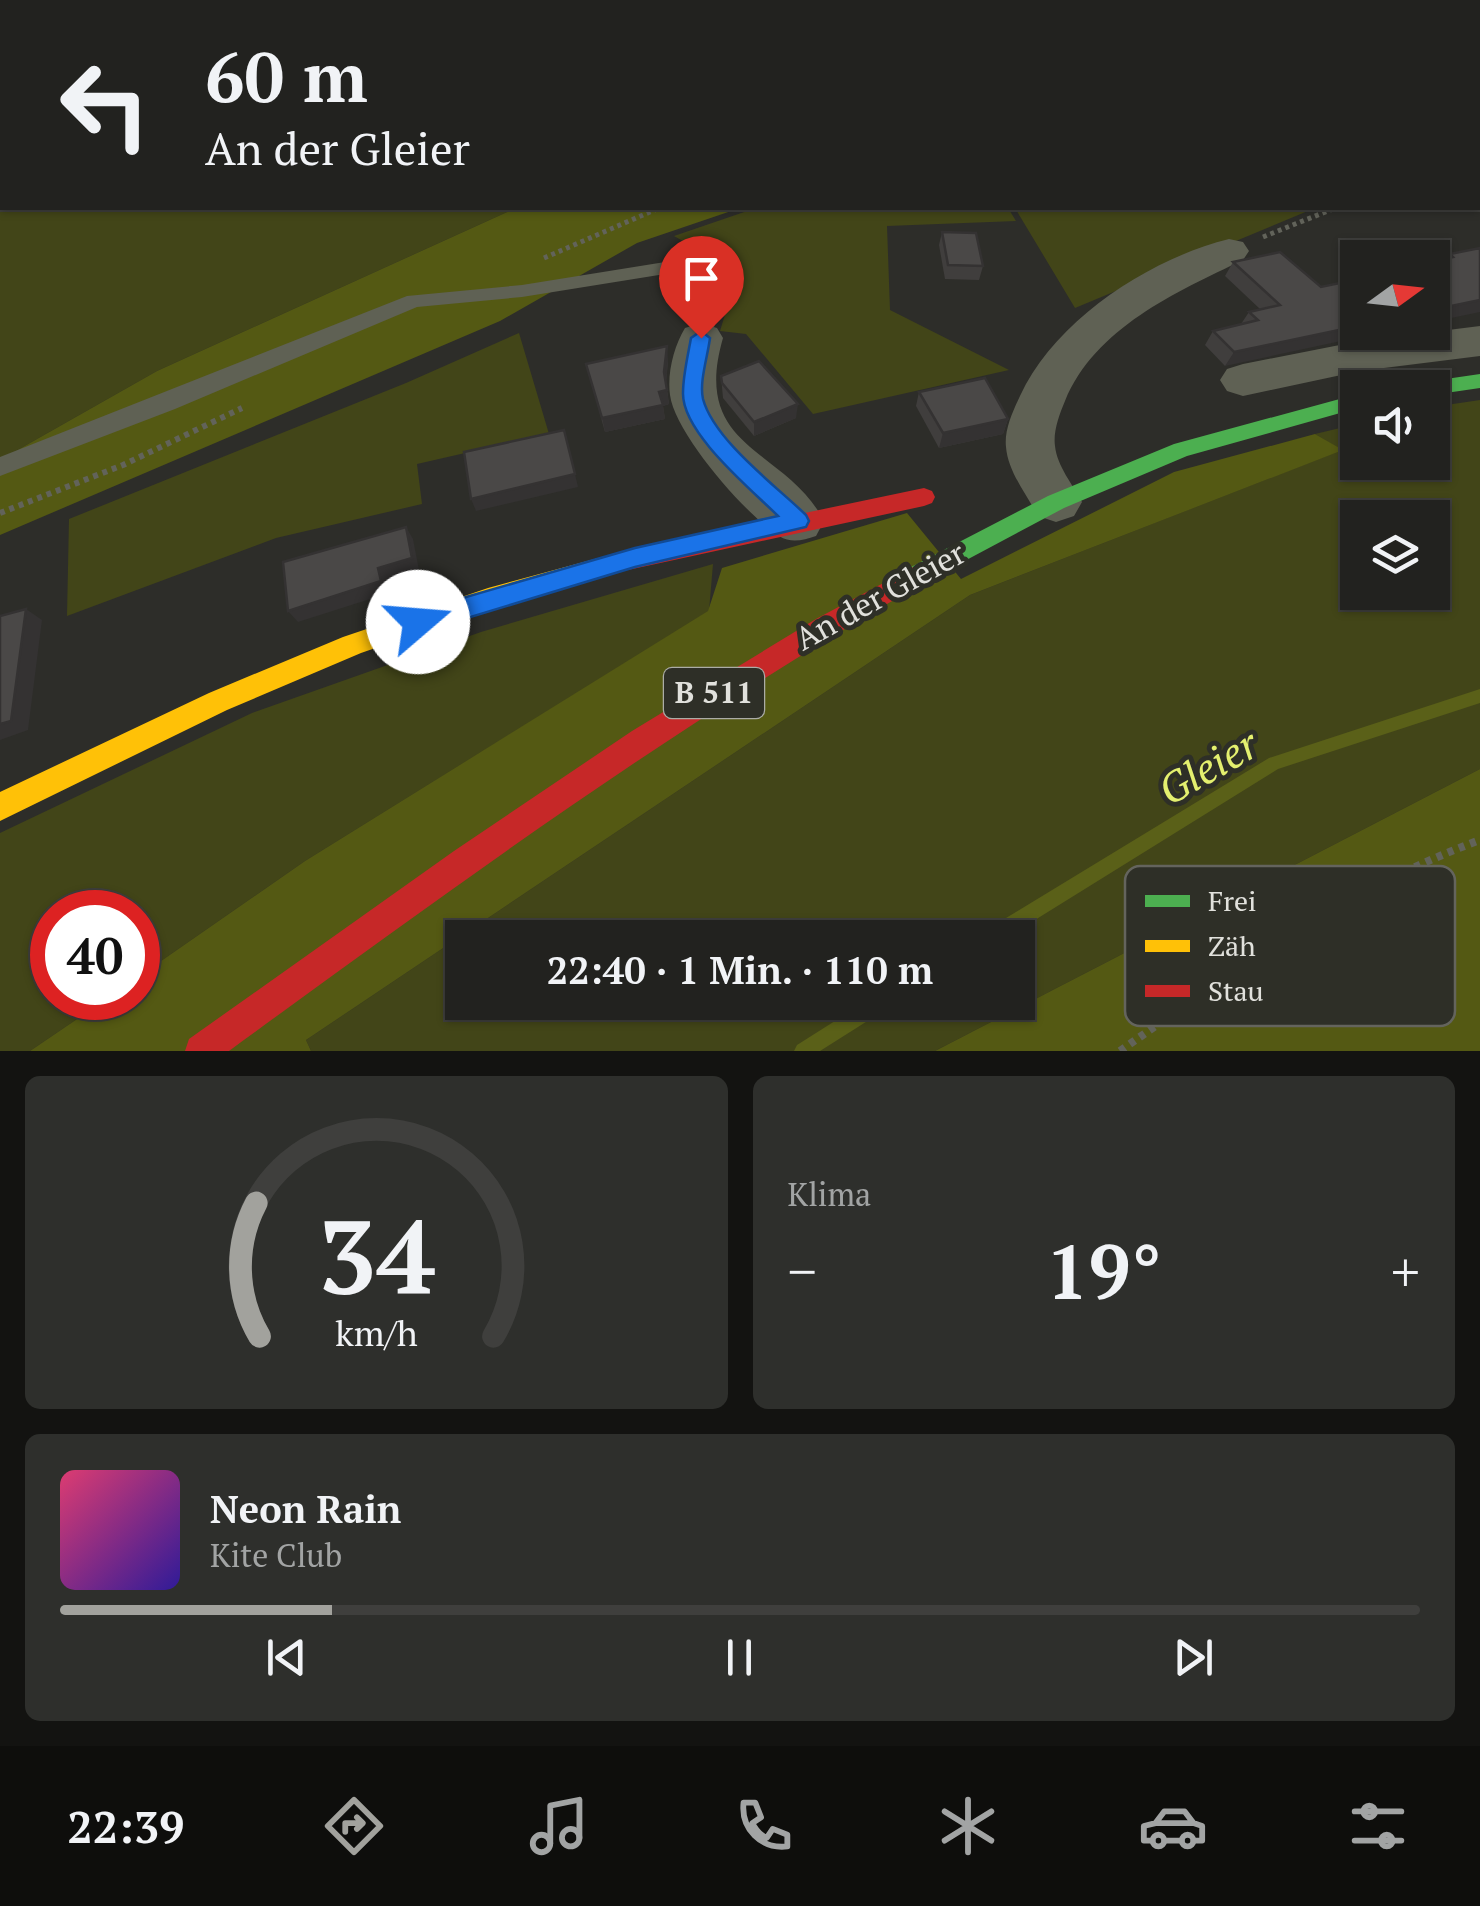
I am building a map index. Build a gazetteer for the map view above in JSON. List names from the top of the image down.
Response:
{
  "streets": {
    "main road": ["An der Gleier", "B 511"]
  },
  "water": ["Gleier"],
  "legend": ["Frei", "Zäh", "Stau"],
  "north": "right",
  "page": {
    "turn": ["60 m", "An der Gleier"],
    "limit": "40",
    "trip": "22:40 · 1 Min. · 110 m",
    "tile": "Klima",
    "heat": ["−", "19°", "+"],
    "song": ["Neon Rain", "Kite Club"],
    "tabs": "22:39",
    "gauge": ["34", "km/h"]
  }
}
